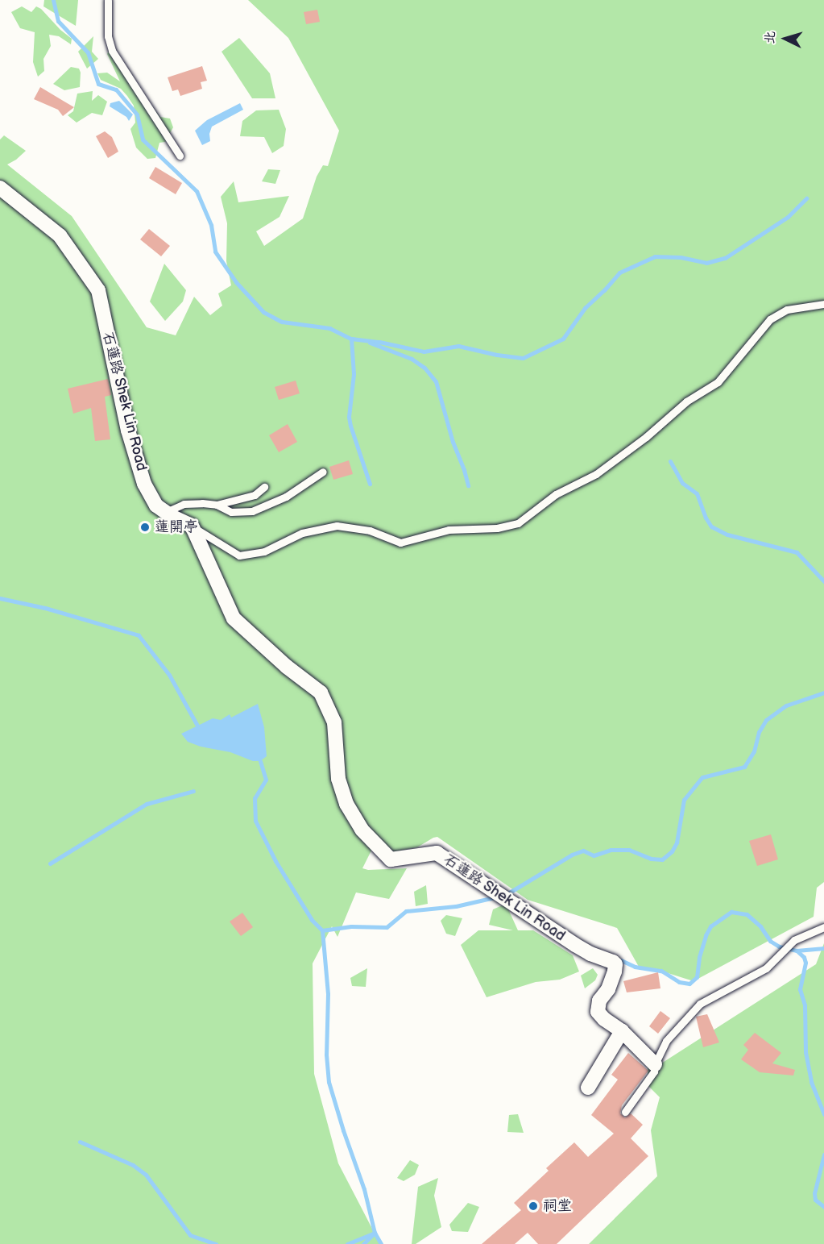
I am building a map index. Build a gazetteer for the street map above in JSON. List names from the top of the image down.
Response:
{
  "streets": {
    "street": ["石蓮路 Shek Lin Road"]
  },
  "places": ["蓮開亭", "祠堂"],
  "north": "left"
}
